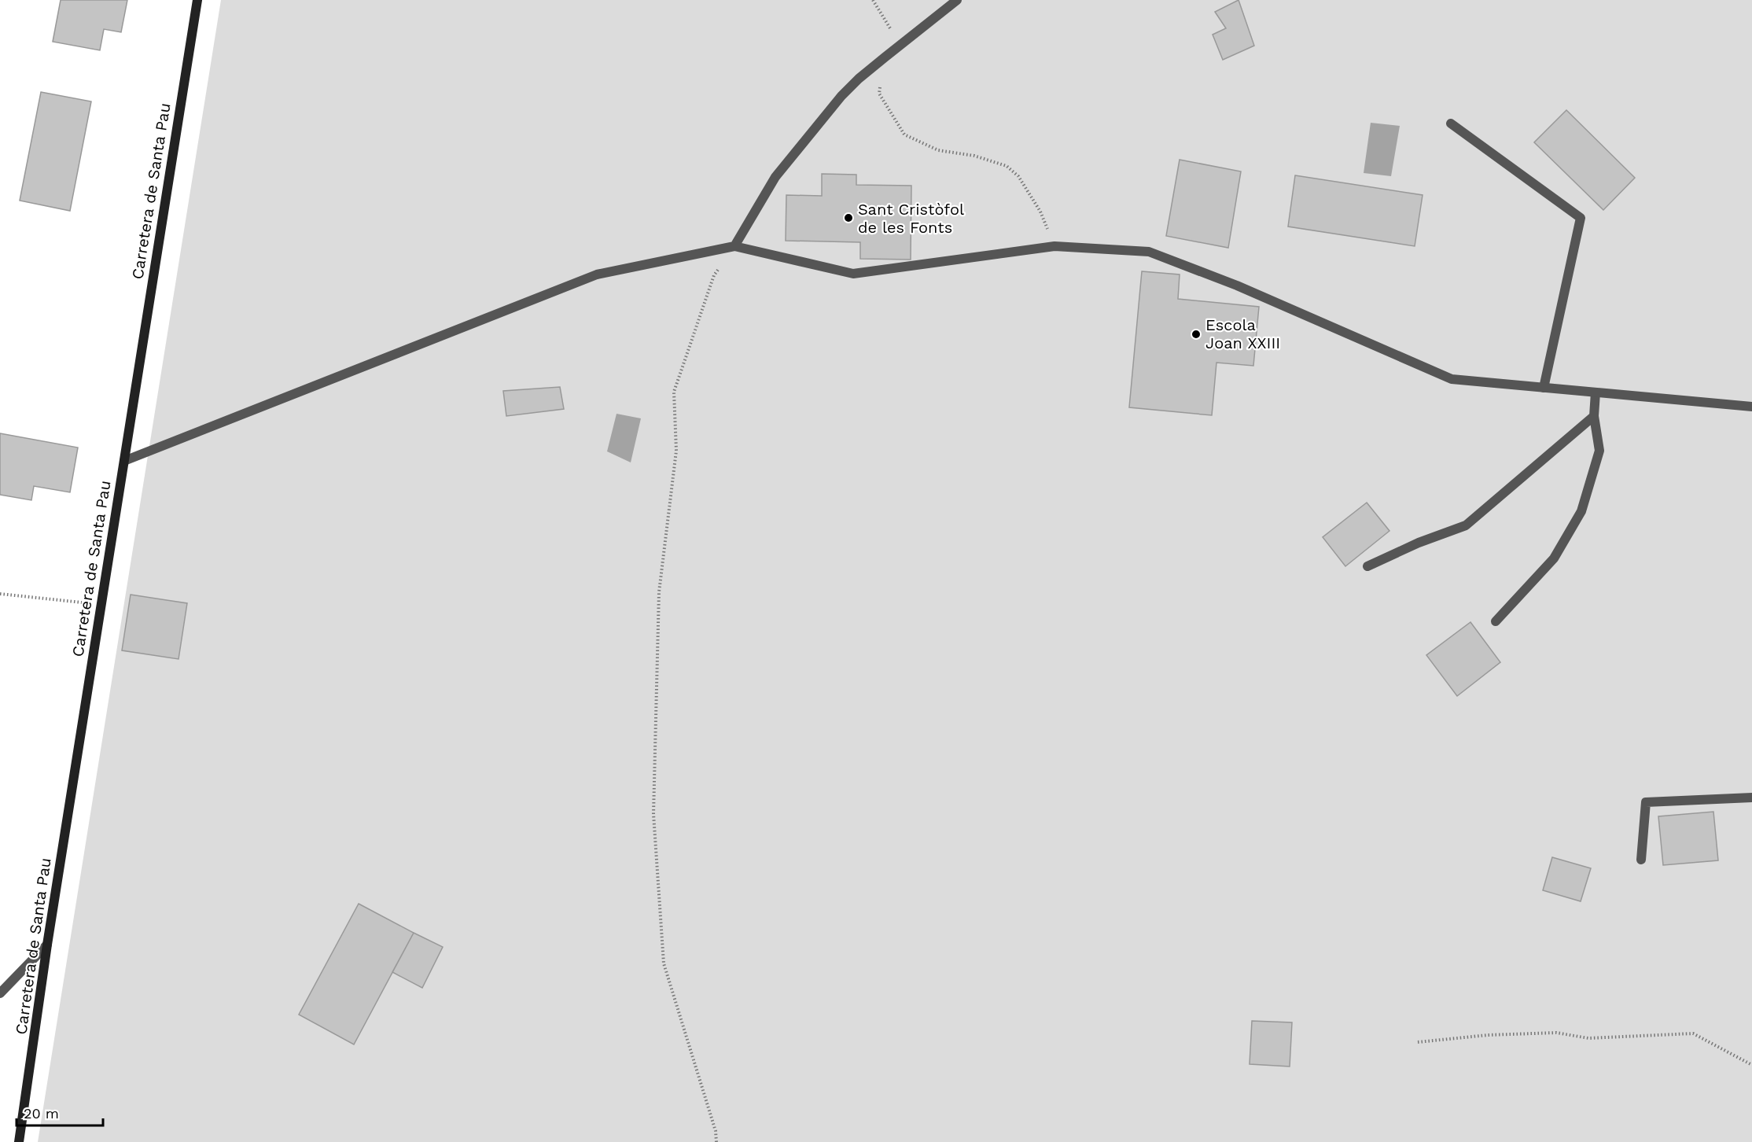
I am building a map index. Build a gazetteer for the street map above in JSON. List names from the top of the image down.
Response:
{
  "streets": {
    "main road": ["Carretera de Santa Pau"]
  },
  "places": ["Sant Cristòfol de les Fonts", "Escola Joan XXIII"],
  "scale_bar": "20 m"
}
